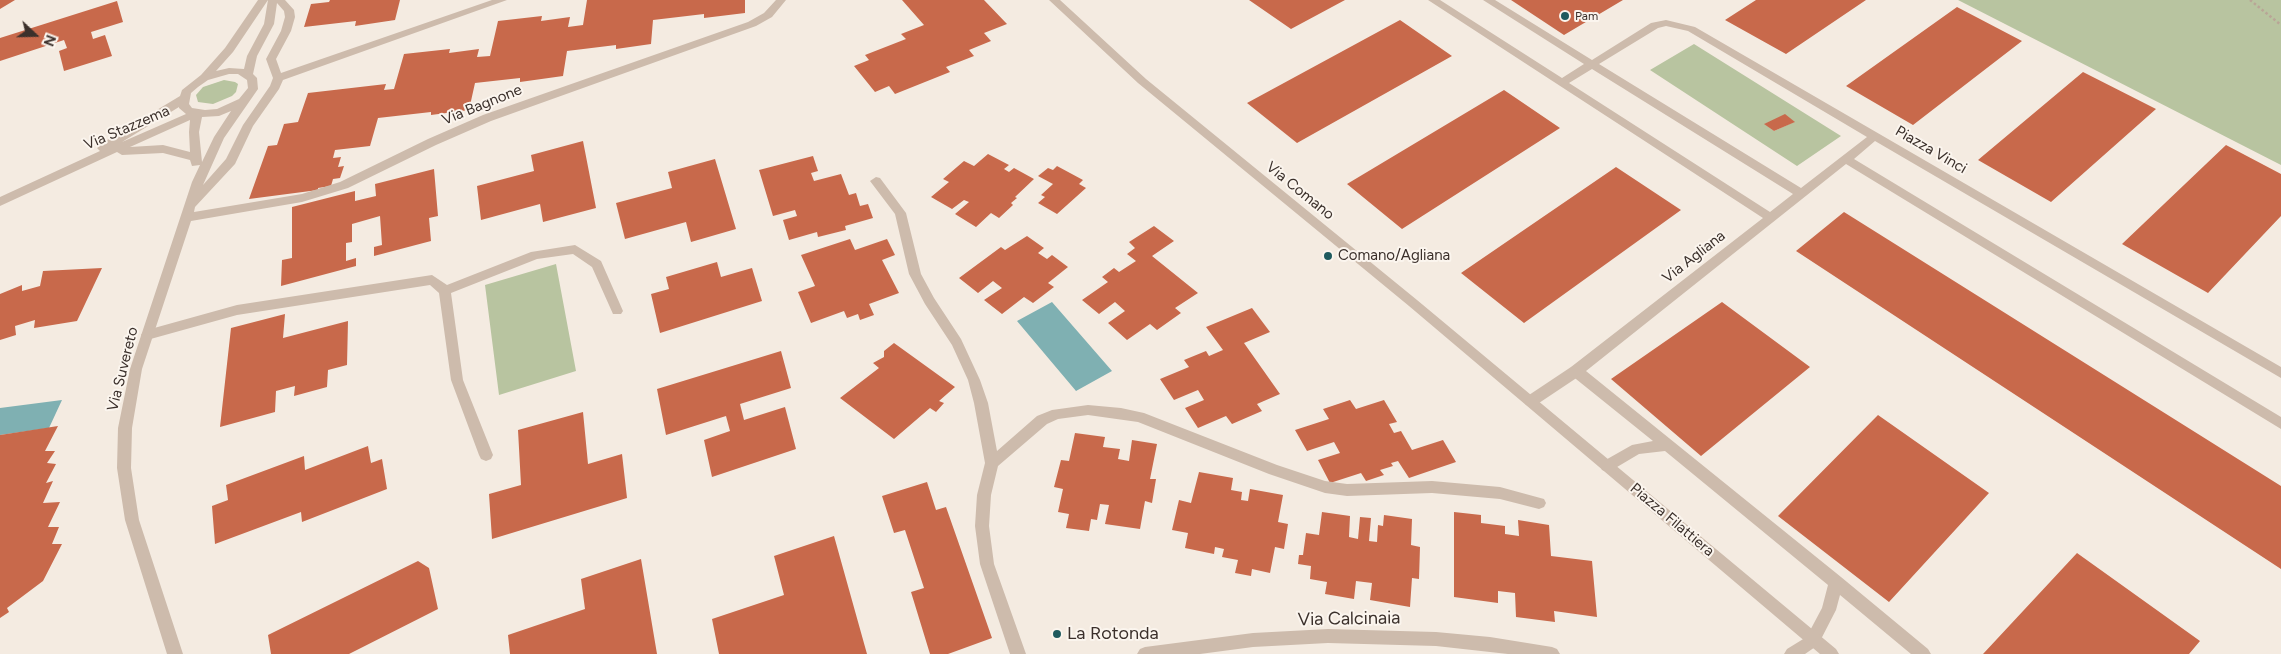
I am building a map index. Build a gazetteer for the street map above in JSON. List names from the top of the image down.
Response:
{
  "streets": {
    "street": [
      "Via Bagnone",
      "Via Stazzema",
      "Piazza Vinci",
      "Via Comano",
      "Via Agliana",
      "Via Suvereto",
      "Piazza Filattiera",
      "Via Calcinaia"
    ]
  },
  "crossings": [
    ["Via Bagnone", "Via Suvereto"],
    ["Via Stazzema", "Via Suvereto"],
    ["Piazza Vinci", "Via Agliana"],
    ["Via Comano", "Via Agliana"],
    ["Via Comano", "Piazza Filattiera"],
    ["Via Agliana", "Piazza Filattiera"]
  ],
  "places": ["Pam", "Comano/Agliana", "La Rotonda"],
  "north": "right"
}
